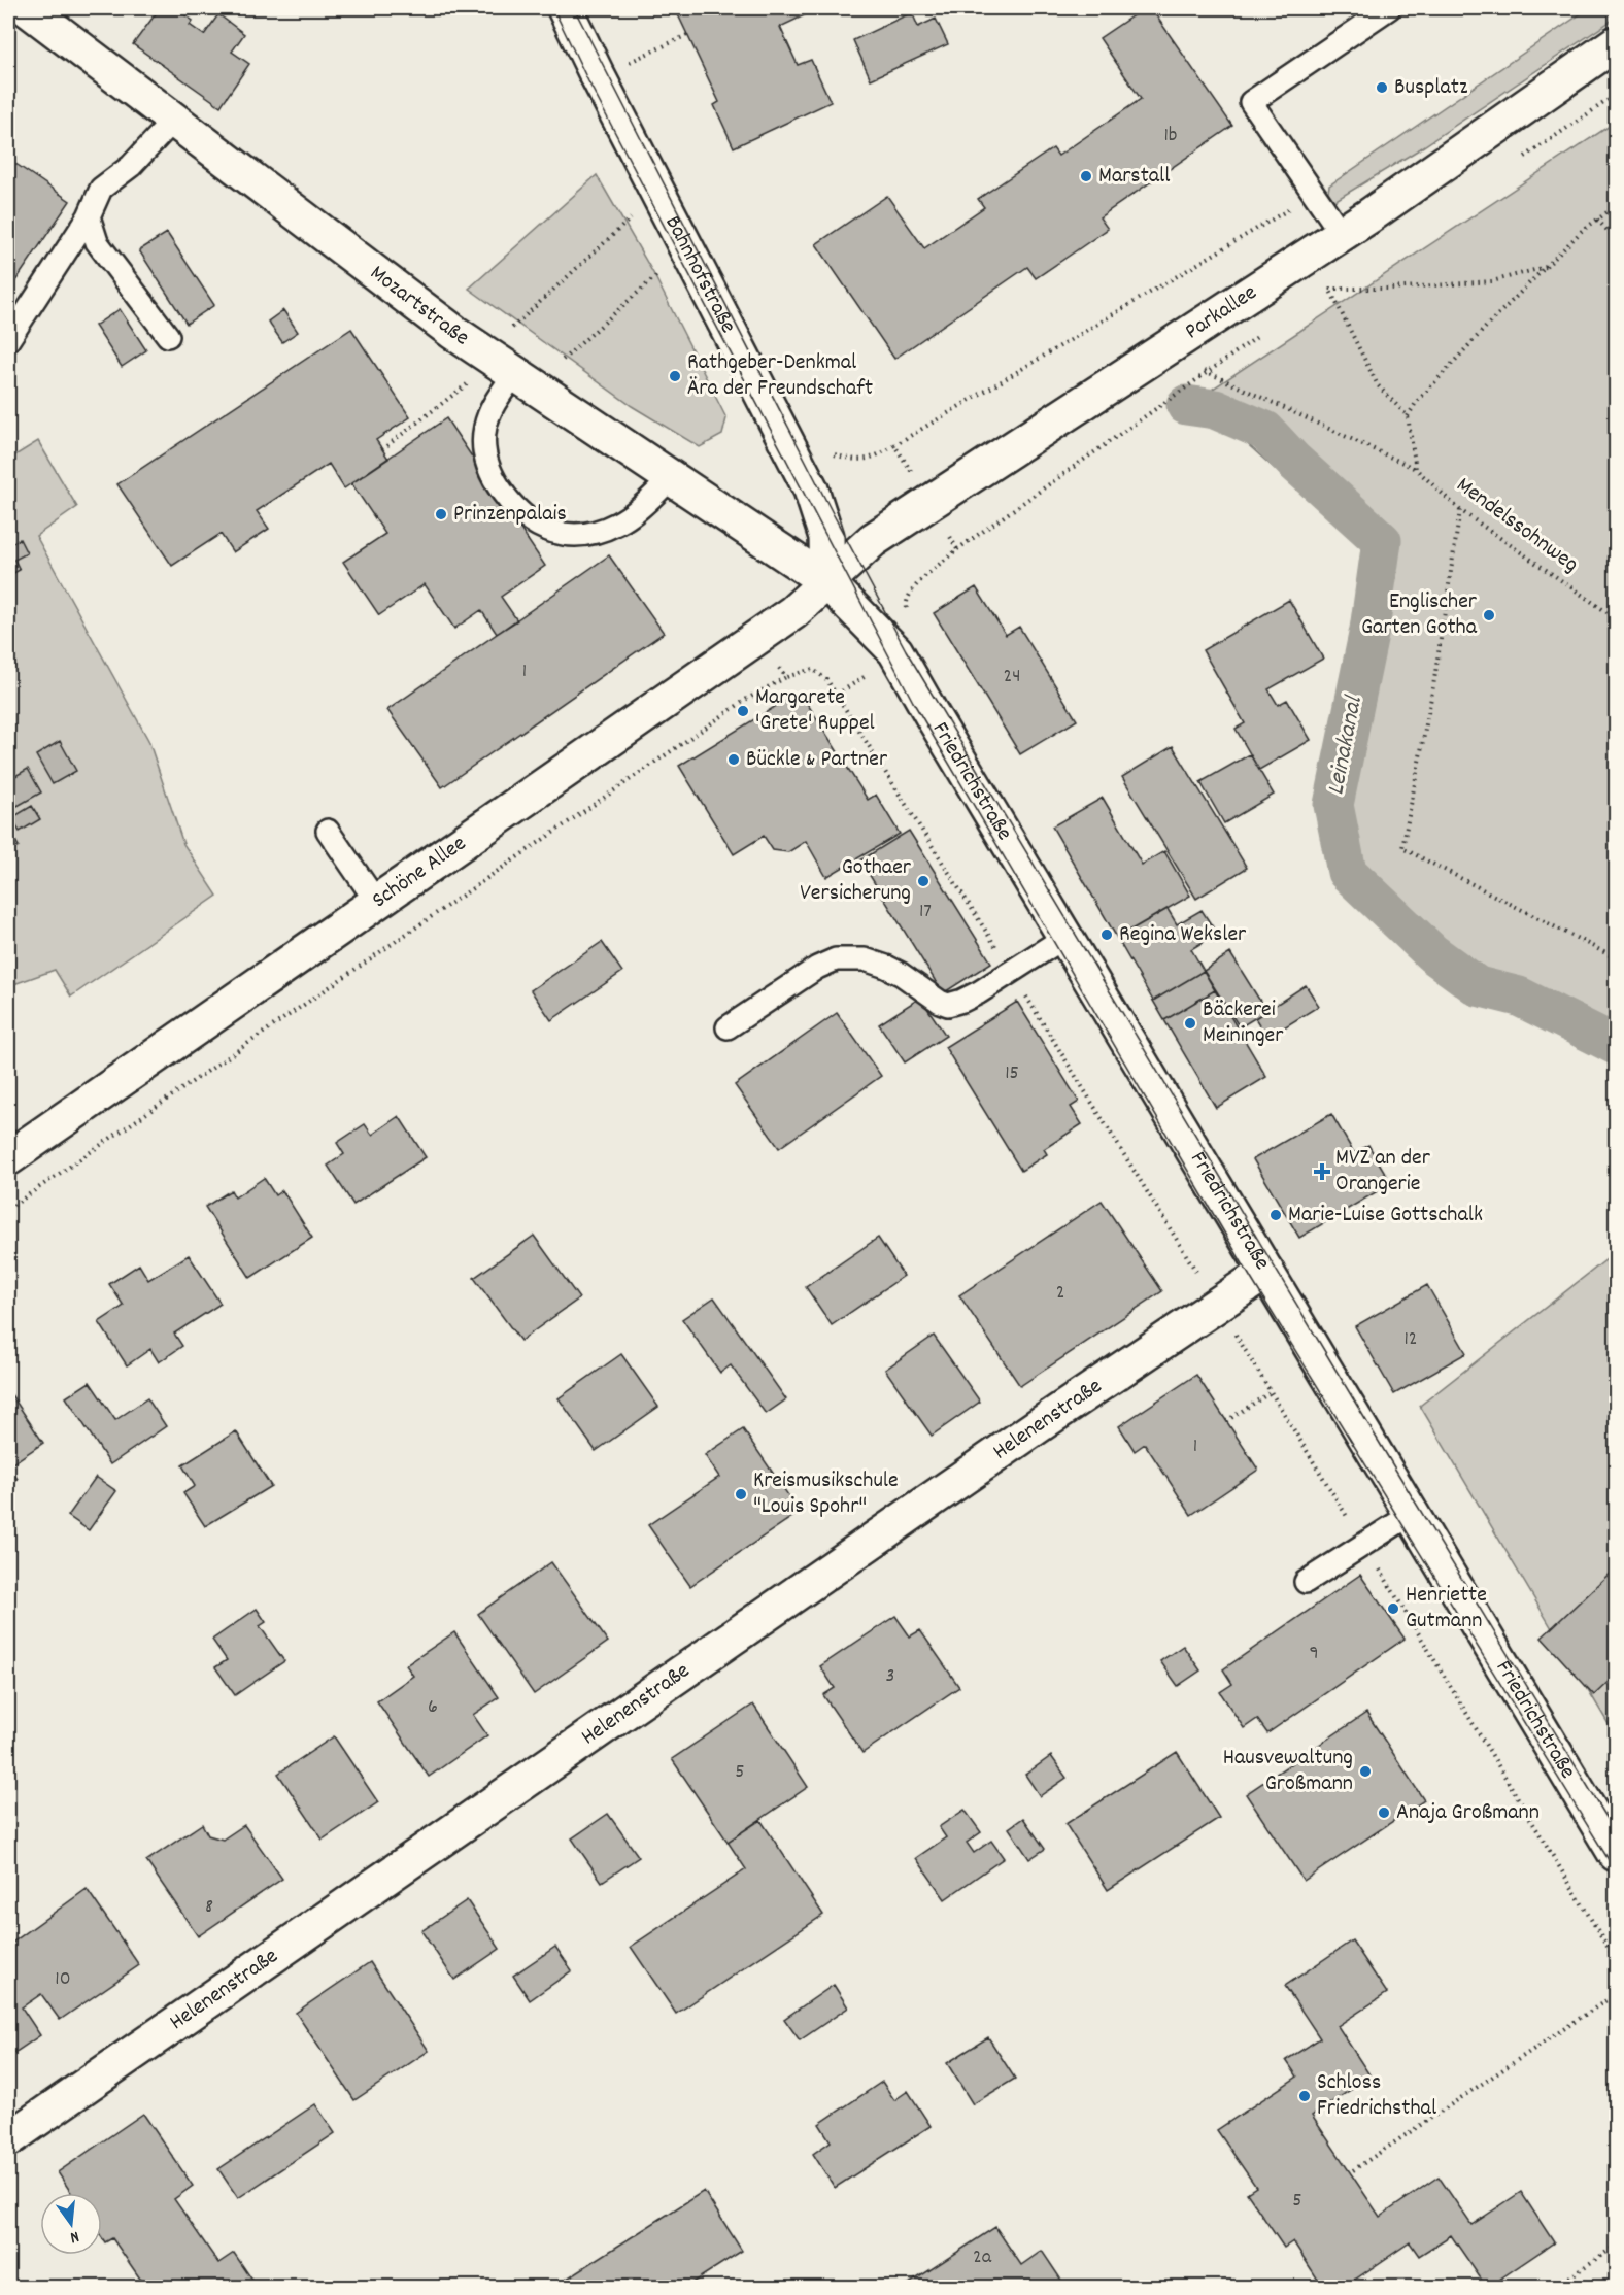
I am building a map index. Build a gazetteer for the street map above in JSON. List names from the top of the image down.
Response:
{
  "streets": {
    "street": [
      "Bahnhofstraße",
      "Mozartstraße",
      "Parkallee",
      "Friedrichstraße",
      "Schöne Allee",
      "Helenenstraße"
    ],
    "path": ["Mendelssohnweg"]
  },
  "crossings": [
    ["Bahnhofstraße", "Mozartstraße"],
    ["Bahnhofstraße", "Parkallee"],
    ["Bahnhofstraße", "Friedrichstraße"],
    ["Bahnhofstraße", "Schöne Allee"],
    ["Mozartstraße", "Parkallee"],
    ["Mozartstraße", "Friedrichstraße"],
    ["Mozartstraße", "Schöne Allee"],
    ["Parkallee", "Friedrichstraße"],
    ["Parkallee", "Schöne Allee"],
    ["Friedrichstraße", "Schöne Allee"],
    ["Friedrichstraße", "Helenenstraße"]
  ],
  "water": ["Leinakanal"],
  "places": {
    "other": [
      "Busplatz",
      "Marstall",
      "Rathgeber-Denkmal Ära der Freundschaft",
      "Prinzenpalais",
      "Englischer Garten Gotha",
      "Margarete 'Grete' Ruppel",
      "Bückle & Partner",
      "Gothaer Versicherung",
      "Regina Weksler",
      "Bäckerei Meininger",
      "Marie-Luise Gottschalk",
      "Kreismusikschule \"Louis Spohr\"",
      "Henriette Gutmann",
      "Hausvewaltung Großmann",
      "Anaja Großmann",
      "Schloss Friedrichsthal"
    ],
    "health": ["MVZ an der Orangerie"]
  },
  "house_numbers": [
    "1b",
    "1",
    "24",
    "17",
    "15",
    "2",
    "12",
    "1",
    "9",
    "3",
    "6",
    "5",
    "8",
    "10",
    "5",
    "2a"
  ],
  "north": "bottom"
}
